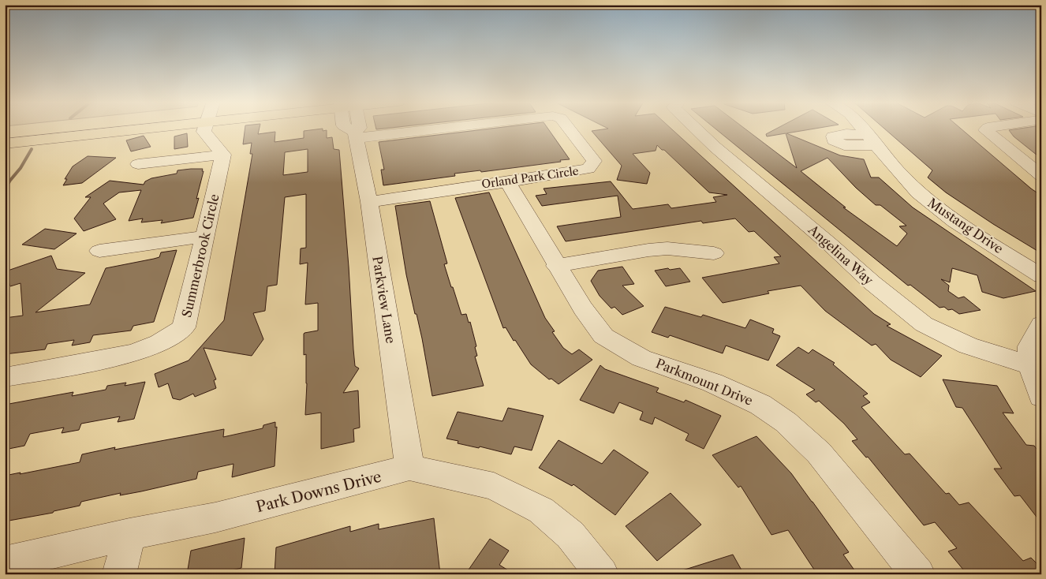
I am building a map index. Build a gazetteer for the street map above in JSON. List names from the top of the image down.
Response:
{
  "streets": {
    "street": [
      "Orland Park Circle",
      "Mustang Drive",
      "Angelina Way",
      "Summerbrook Circle",
      "Parkview Lane",
      "Parkmount Drive",
      "Park Downs Drive"
    ]
  },
  "crossings": [
    ["Orland Park Circle", "Parkview Lane"],
    ["Orland Park Circle", "Parkmount Drive"],
    ["Parkview Lane", "Park Downs Drive"]
  ]
}
